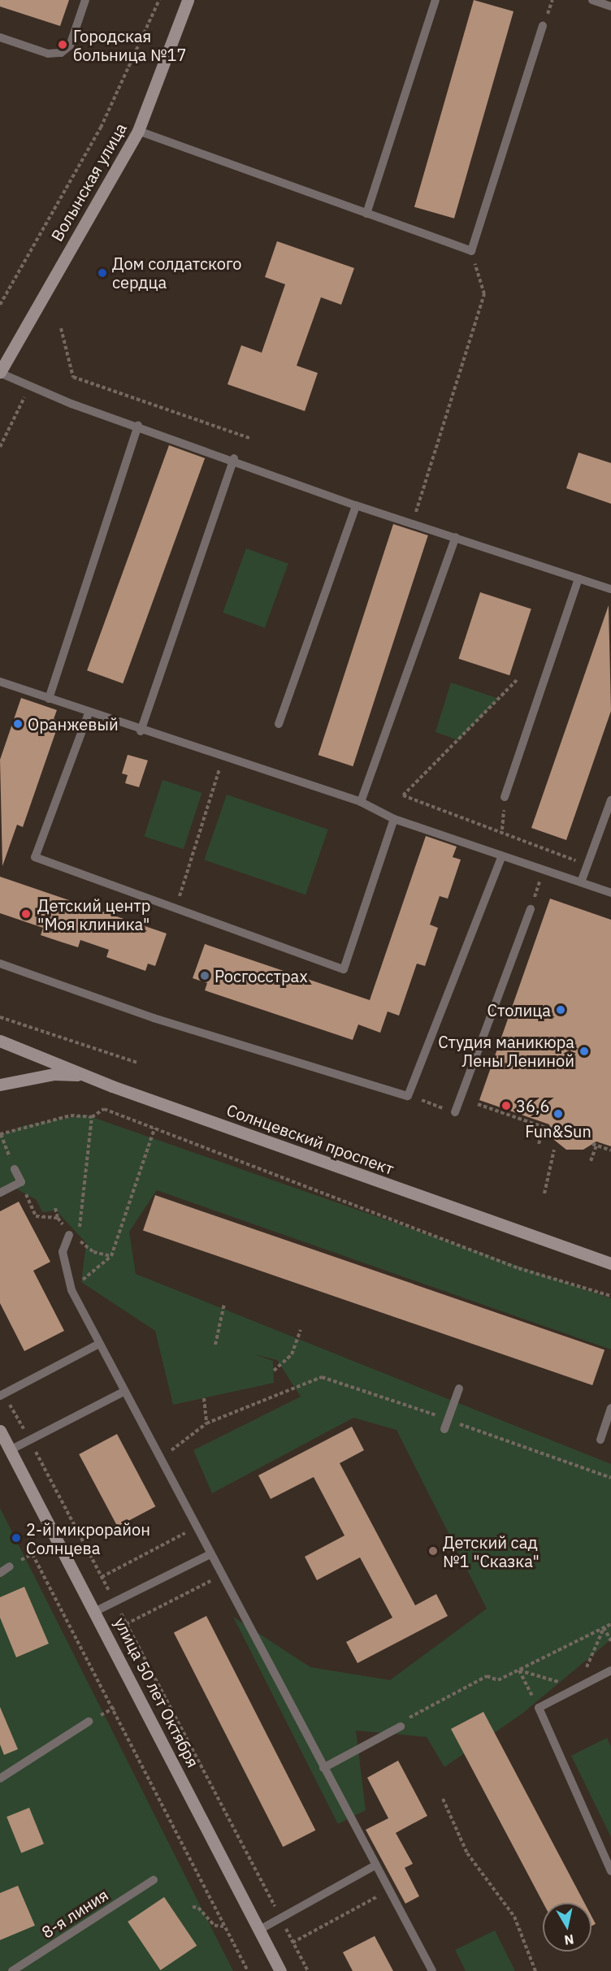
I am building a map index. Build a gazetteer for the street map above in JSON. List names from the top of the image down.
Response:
{
  "streets": {
    "street": ["Волынская улица", "Солнцевский проспект", "улица 50 лет Октября"],
    "lane": ["8-я линия"]
  },
  "places": [
    "Городская больница №17",
    "Дом солдатского сердца",
    "Оранжевый",
    "Детский центр \"Моя клиника\"",
    "Росгосстрах",
    "Столица",
    "Студия маникюра Лены Лениной",
    "36,6",
    "Fun&Sun",
    "2-й микрорайон Солнцева",
    "Детский сад №1 \"Сказка\""
  ],
  "north": "bottom"
}
